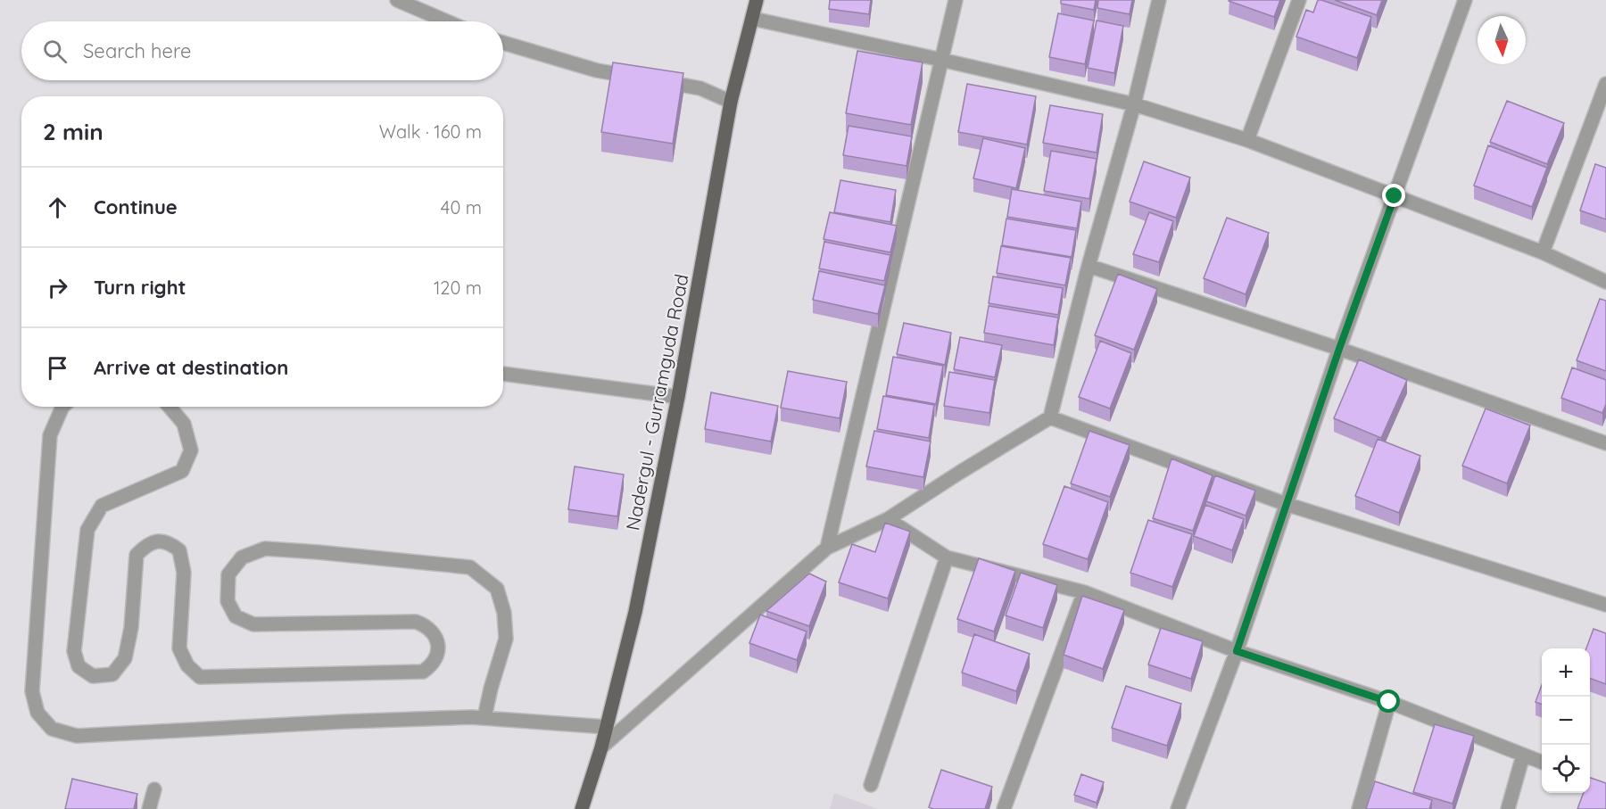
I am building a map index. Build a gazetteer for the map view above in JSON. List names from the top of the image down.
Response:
{
  "streets": {
    "main road": ["Nadergul - Gurramguda Road"]
  },
  "north": "bottom",
  "page": {
    "search": "Search here",
    "heading": ["2 min", "Walk · 160 m"],
    "list": [
      ["Continue", "40 m"],
      ["Turn right", "120 m"],
      "Arrive at destination"
    ],
    "map_buttons": ["+", "−"]
  }
}
